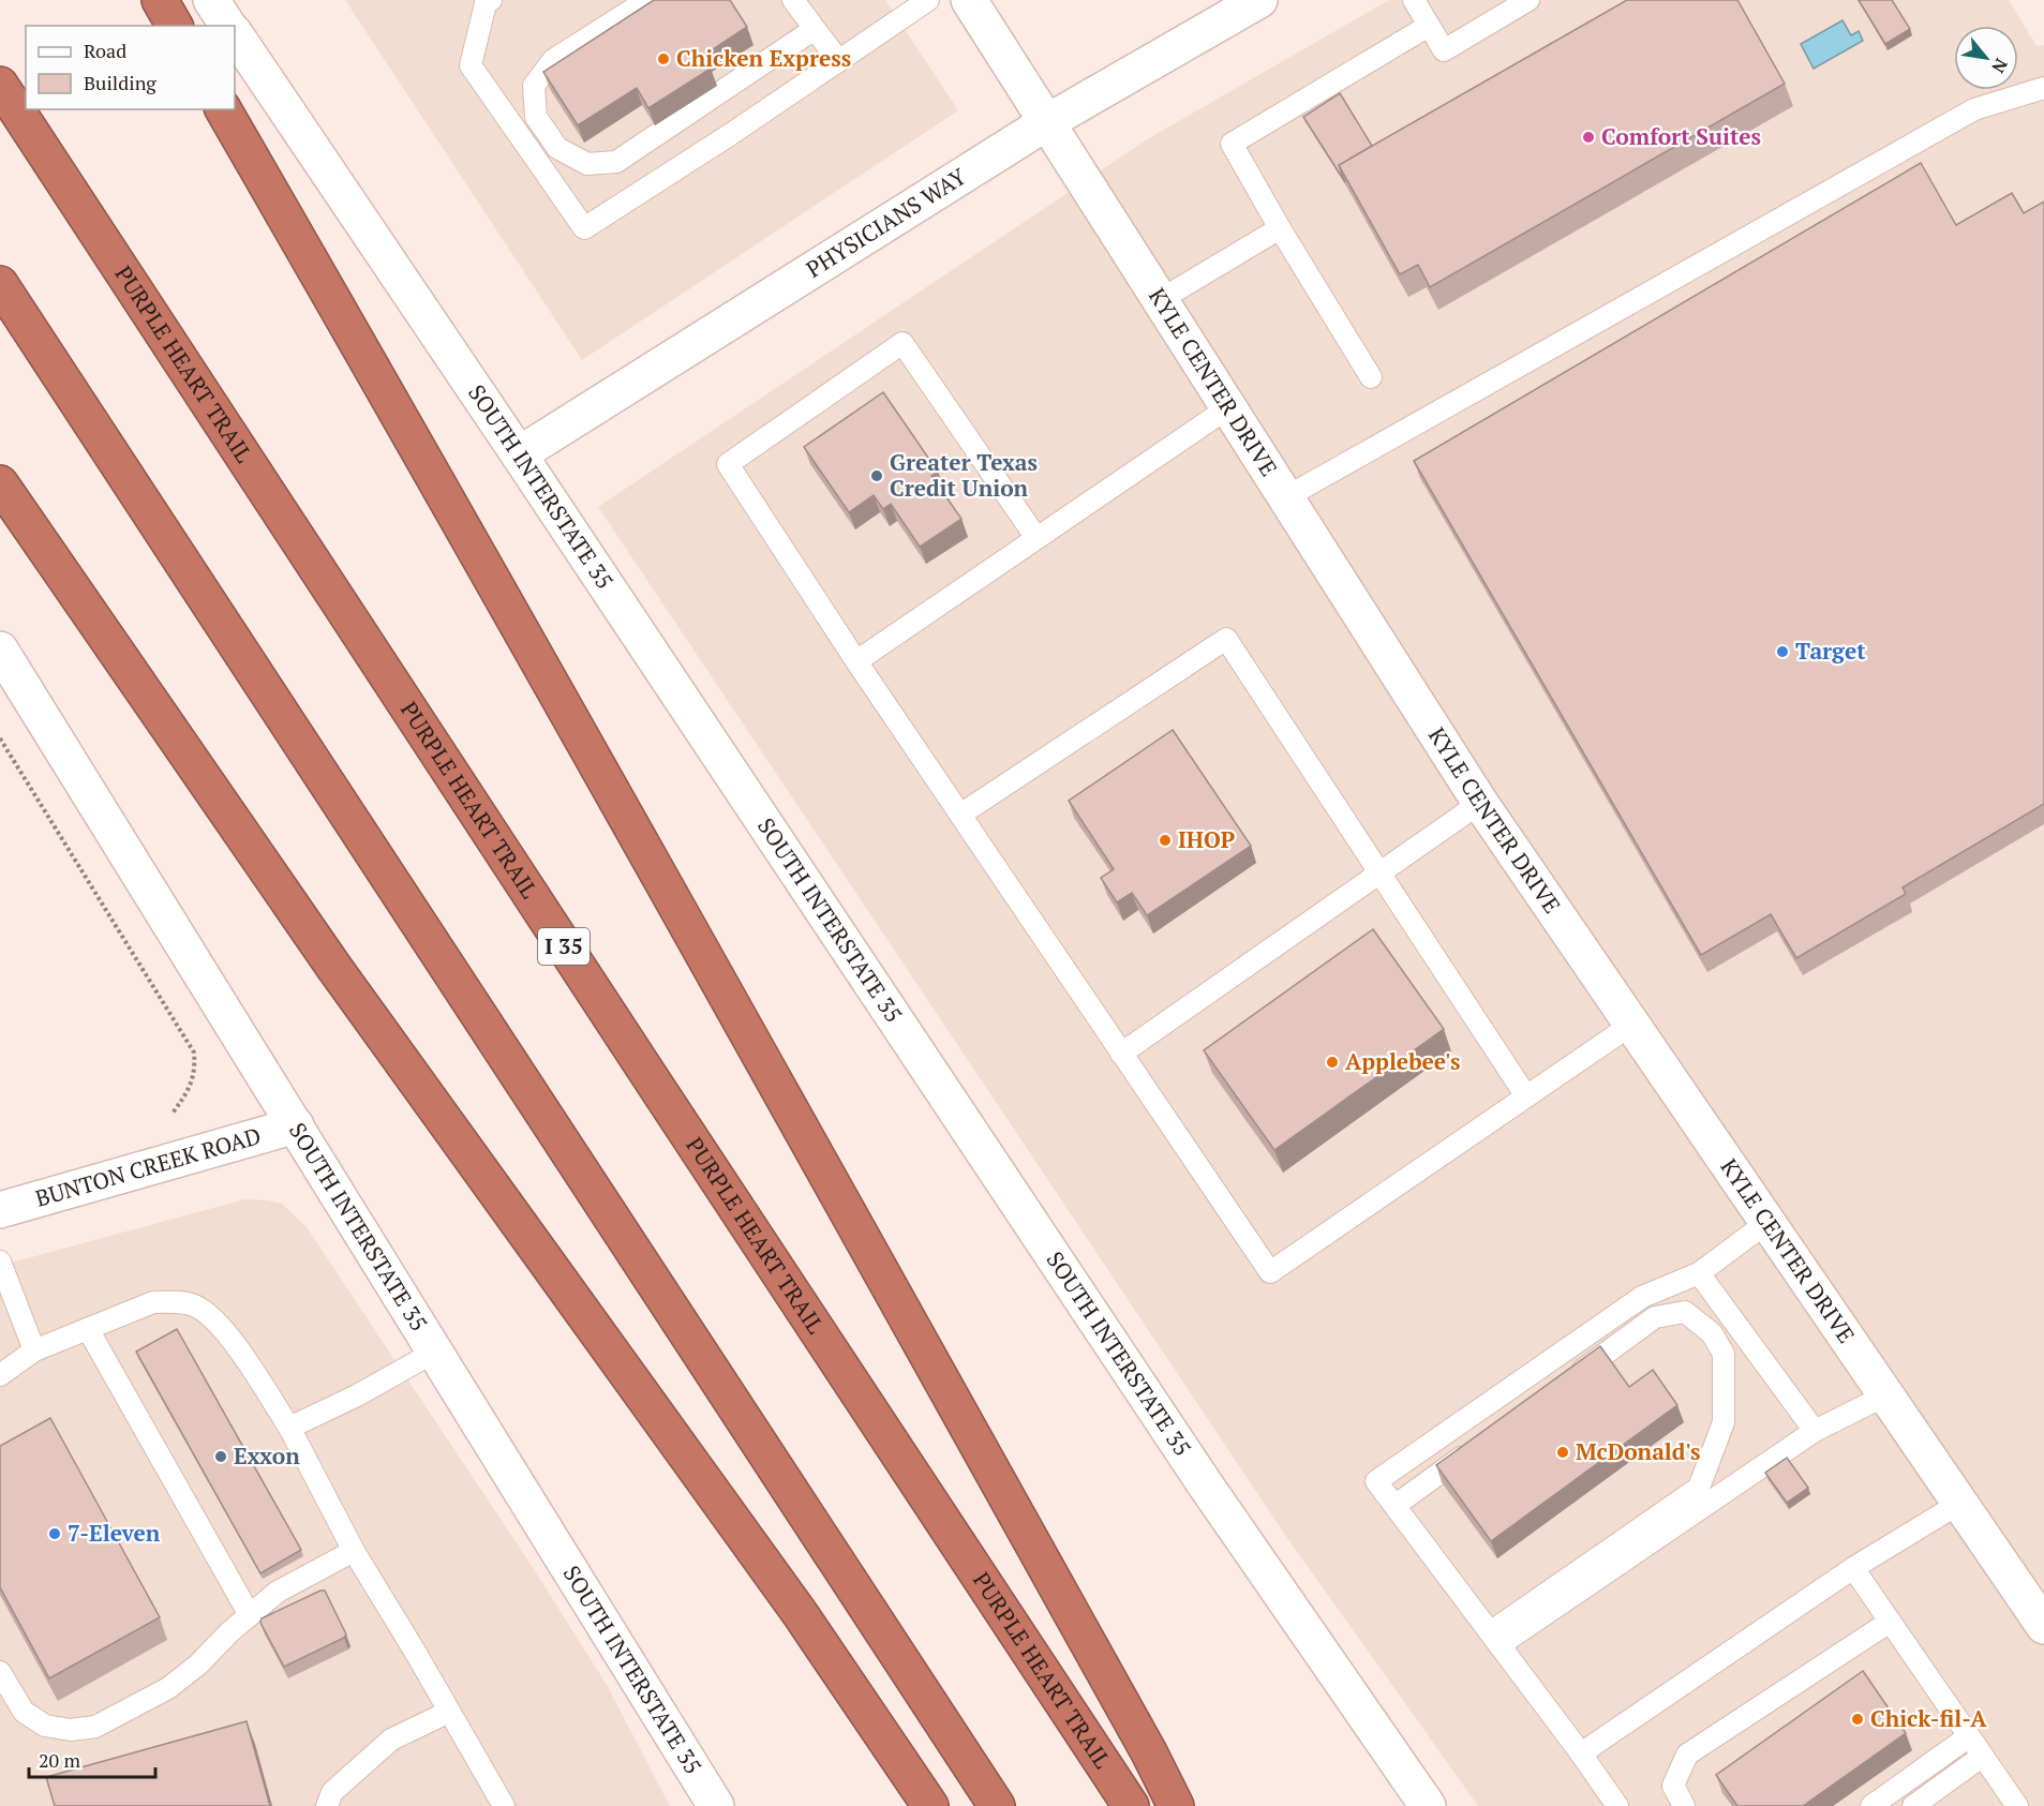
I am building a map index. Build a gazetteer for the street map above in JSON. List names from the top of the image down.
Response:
{
  "streets": {
    "highway": ["PURPLE HEART TRAIL", "I 35"],
    "main road": [
      "PHYSICIANS WAY",
      "KYLE CENTER DRIVE",
      "SOUTH INTERSTATE 35",
      "BUNTON CREEK ROAD"
    ]
  },
  "crossings": [
    ["PHYSICIANS WAY", "KYLE CENTER DRIVE"],
    ["PHYSICIANS WAY", "SOUTH INTERSTATE 35"],
    ["SOUTH INTERSTATE 35", "BUNTON CREEK ROAD"]
  ],
  "places": [
    "Chicken Express",
    "Comfort Suites",
    "Greater Texas Credit Union",
    "Target",
    "IHOP",
    "Applebee's",
    "McDonald's",
    "Exxon",
    "7-Eleven",
    "Chick-fil-A"
  ],
  "legend": ["Road", "Building"],
  "scale_bar": "20 m",
  "north": "bottom right"
}
